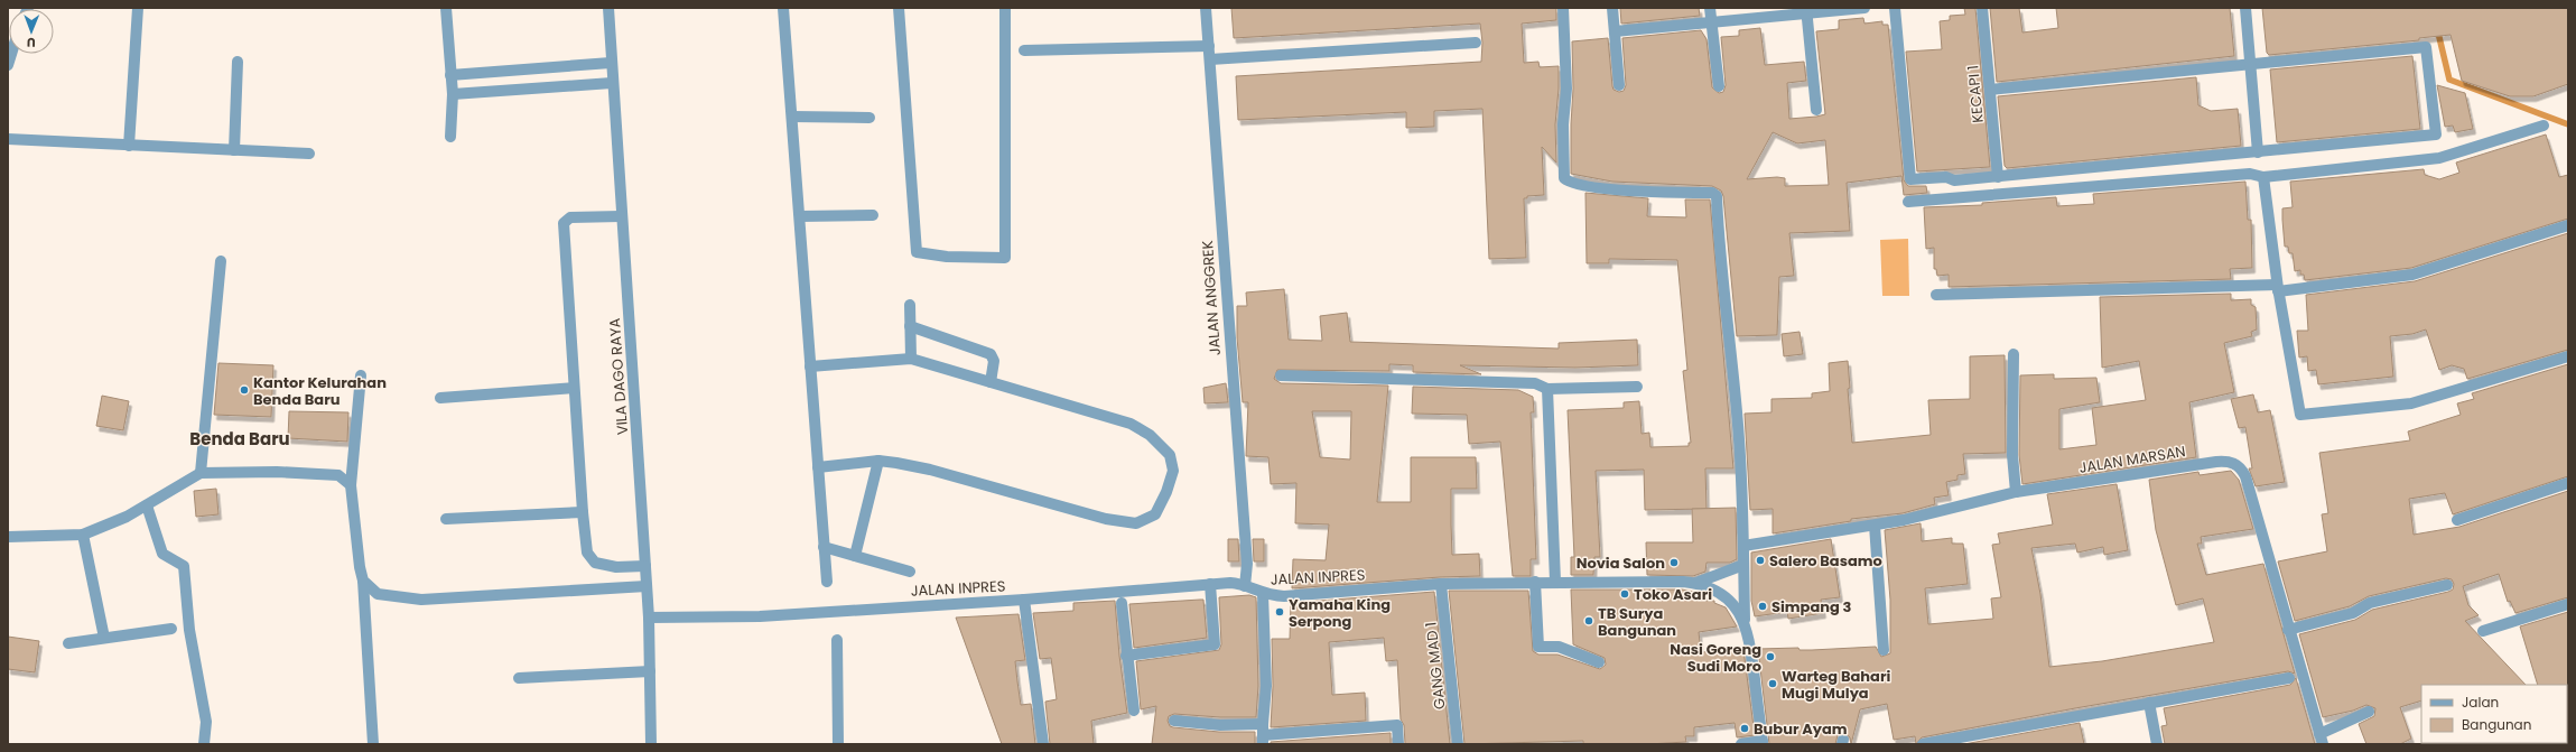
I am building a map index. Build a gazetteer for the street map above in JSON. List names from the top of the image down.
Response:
{
  "streets": {
    "street": [
      "KECAPI 1",
      "JALAN ANGGREK",
      "VILA DAGO RAYA",
      "JALAN MARSAN",
      "JALAN INPRES",
      "GANG MAD 1"
    ]
  },
  "crossings": [
    ["JALAN ANGGREK", "JALAN INPRES"],
    ["VILA DAGO RAYA", "JALAN INPRES"],
    ["JALAN INPRES", "GANG MAD 1"]
  ],
  "districts": ["Benda Baru"],
  "places": [
    "Kantor Kelurahan Benda Baru",
    "Salero Basamo",
    "Novia Salon",
    "Toko Asari",
    "Simpang 3",
    "Yamaha King Serpong",
    "TB Surya Bangunan",
    "Nasi Goreng Sudi Moro",
    "Warteg Bahari Mugi Mulya",
    "Bubur Ayam"
  ],
  "legend": ["Jalan", "Bangunan"],
  "north": "bottom"
}
